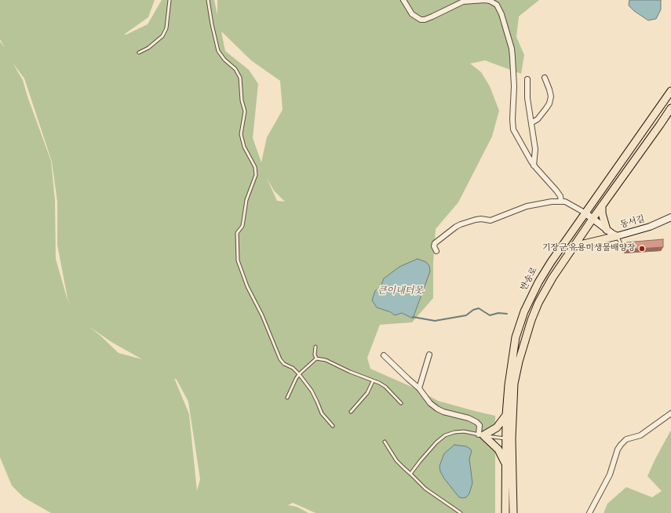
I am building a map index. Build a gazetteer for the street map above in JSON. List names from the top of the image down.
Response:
{
  "streets": {
    "main road": ["반송로"],
    "street": ["동서길"]
  },
  "crossings": [
    ["동서길", "반송로"]
  ],
  "water": ["큰이내터못"],
  "places": ["기장군 유용미생물배양장"]
}
